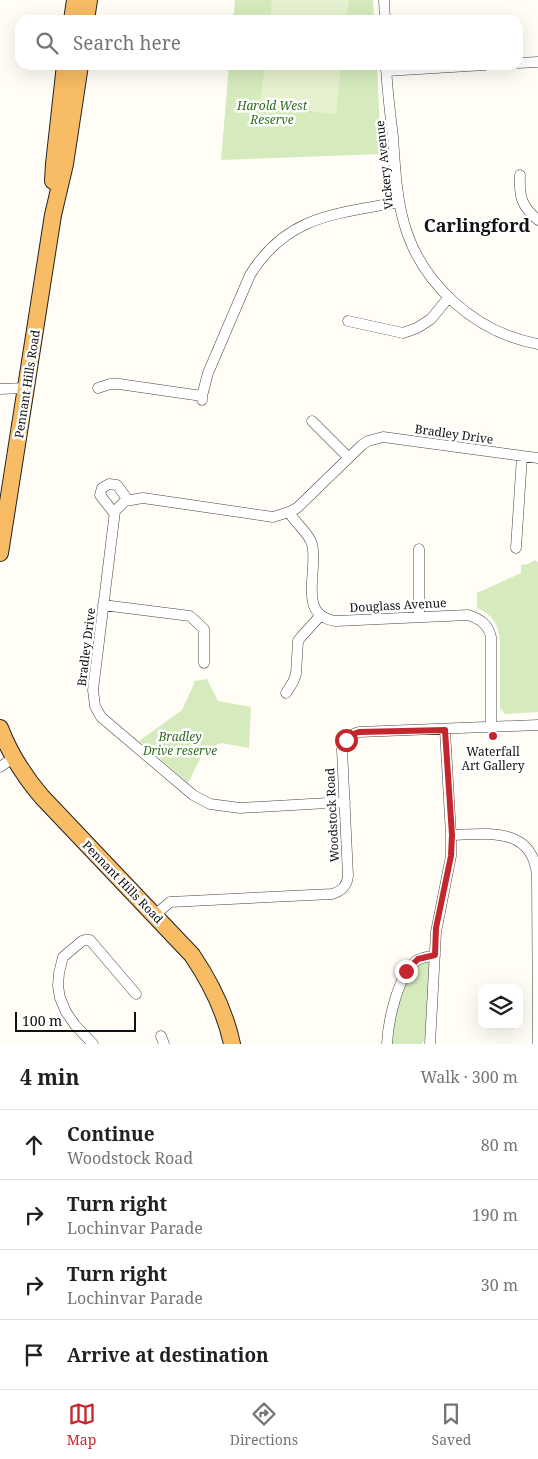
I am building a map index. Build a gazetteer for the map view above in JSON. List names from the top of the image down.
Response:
{
  "streets": {
    "highway": ["Pennant Hills Road"],
    "street": [
      "Vickery Avenue",
      "Bradley Drive",
      "Douglass Avenue",
      "Woodstock Road"
    ]
  },
  "crossings": [
    ["Pennant Hills Road", "Woodstock Road"],
    ["Bradley Drive", "Woodstock Road"],
    ["Douglass Avenue", "Woodstock Road"]
  ],
  "districts": ["Carlingford"],
  "parks": ["Harold West Reserve", "Bradley Drive reserve"],
  "places": ["Waterfall Art Gallery"],
  "scale_bar": "100 m",
  "page": {
    "search": "Search here",
    "scale": "100 m",
    "heading": ["4 min", "Walk · 300 m"],
    "list": [
      ["Continue", "Woodstock Road", "80 m"],
      ["Turn right", "Lochinvar Parade", "190 m"],
      ["Turn right", "Lochinvar Parade", "30 m"],
      "Arrive at destination"
    ],
    "nav": ["Map", "Directions", "Saved"]
  }
}
